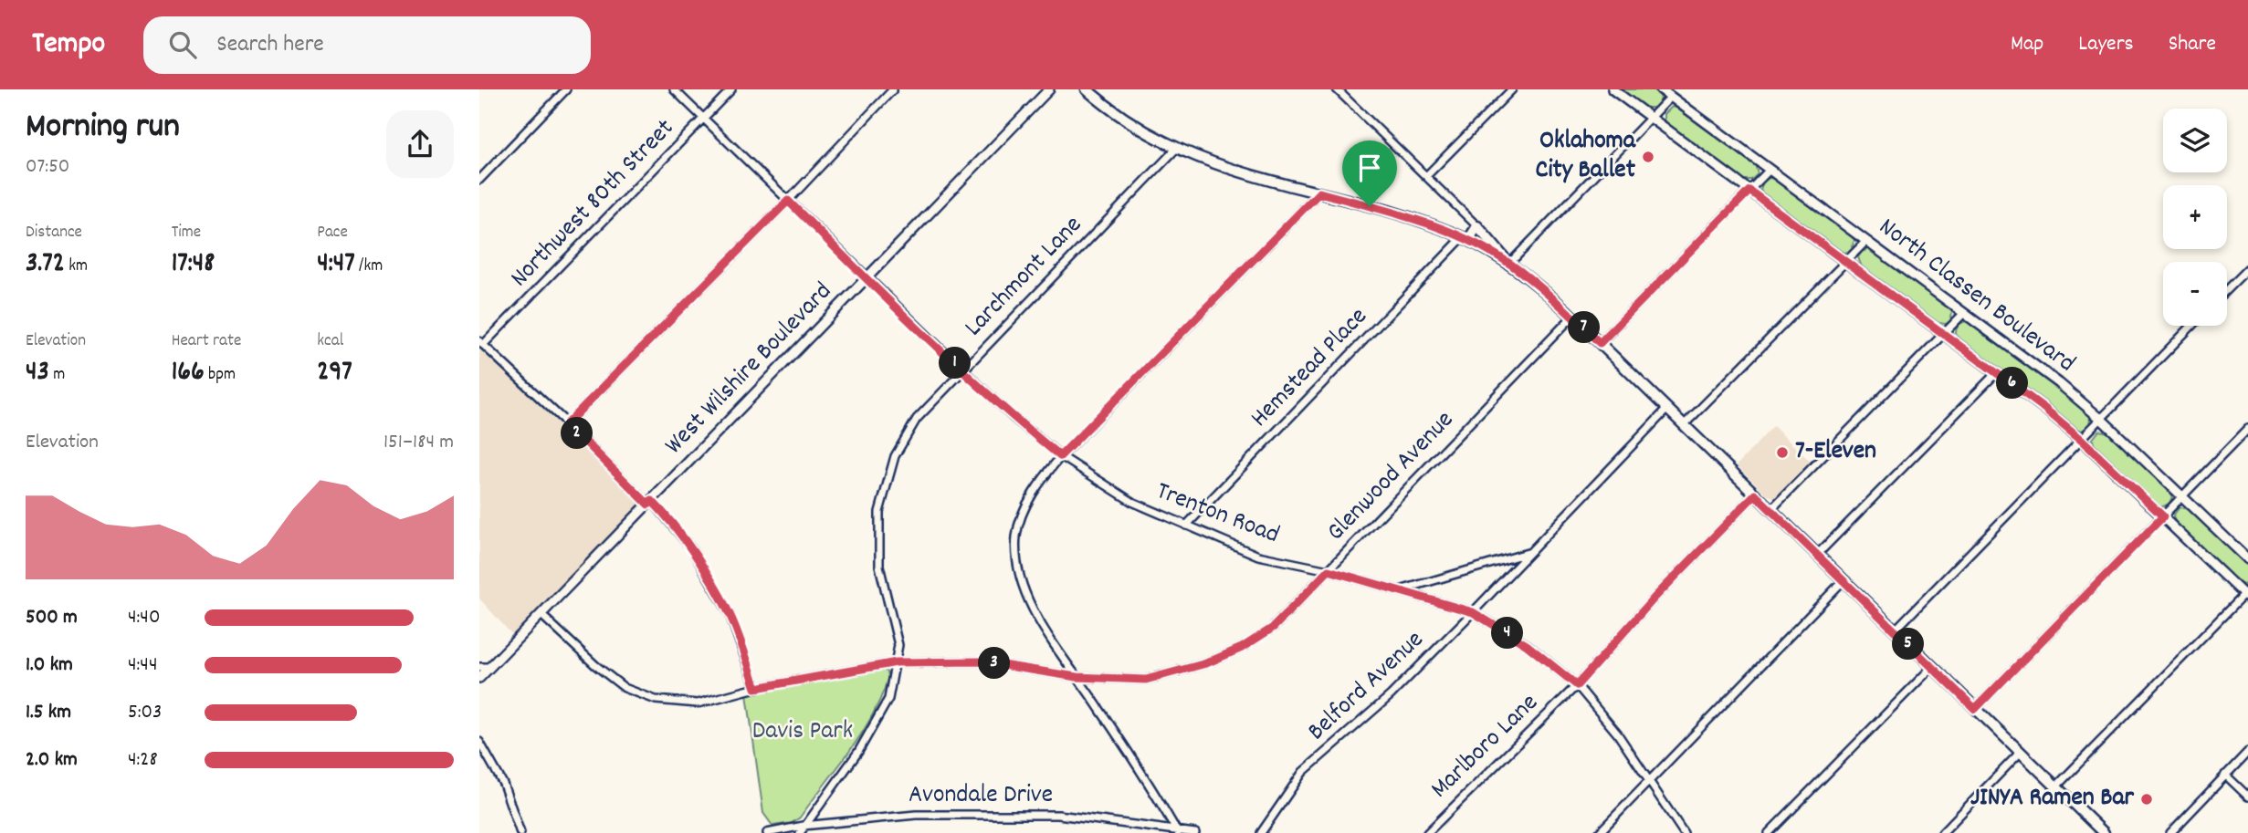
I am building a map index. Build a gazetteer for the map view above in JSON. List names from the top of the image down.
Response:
{
  "streets": {
    "street": [
      "Northwest 80th Street",
      "Larchmont Lane",
      "North Classen Boulevard",
      "Hemstead Place",
      "West Wilshire Boulevard",
      "Glenwood Avenue",
      "Trenton Road",
      "Belford Avenue",
      "Marlboro Lane",
      "Avondale Drive"
    ]
  },
  "crossings": [
    ["Northwest 80th Street", "Trenton Road"],
    ["Larchmont Lane", "Glenwood Avenue"],
    ["Larchmont Lane", "Trenton Road"],
    ["Larchmont Lane", "Avondale Drive"],
    ["Hemstead Place", "Trenton Road"],
    ["West Wilshire Boulevard", "Glenwood Avenue"],
    ["West Wilshire Boulevard", "Trenton Road"],
    ["Glenwood Avenue", "Trenton Road"],
    ["Trenton Road", "Belford Avenue"],
    ["Trenton Road", "Marlboro Lane"]
  ],
  "parks": ["Davis Park"],
  "places": ["Oklahoma City Ballet", "7-Eleven", "JINYA Ramen Bar"],
  "page": {
    "header": "Tempo",
    "search": "Search here",
    "nav": ["Map", "Layers", "Share"],
    "heading": ["Morning run", "07:50"],
    "map_buttons": ["+", "−"],
    "stats": [
      ["Distance", "3.72 km"],
      ["Time", "17:48"],
      ["Pace", "4:47 /km"],
      ["Elevation", "43 m"],
      ["Heart rate", "166 bpm"],
      ["kcal", "297"]
    ],
    "pins": [
      "7",
      "1",
      "6",
      "2",
      "4",
      "5",
      "3"
    ],
    "chart": ["Elevation", "151–184 m"],
    "list": [
      {
        "name": "500 m",
        "note": "4:40"
      },
      {
        "name": "1.0 km",
        "note": "4:44"
      },
      {
        "name": "1.5 km",
        "note": "5:03"
      },
      {
        "name": "2.0 km",
        "note": "4:28"
      }
    ]
  }
}
